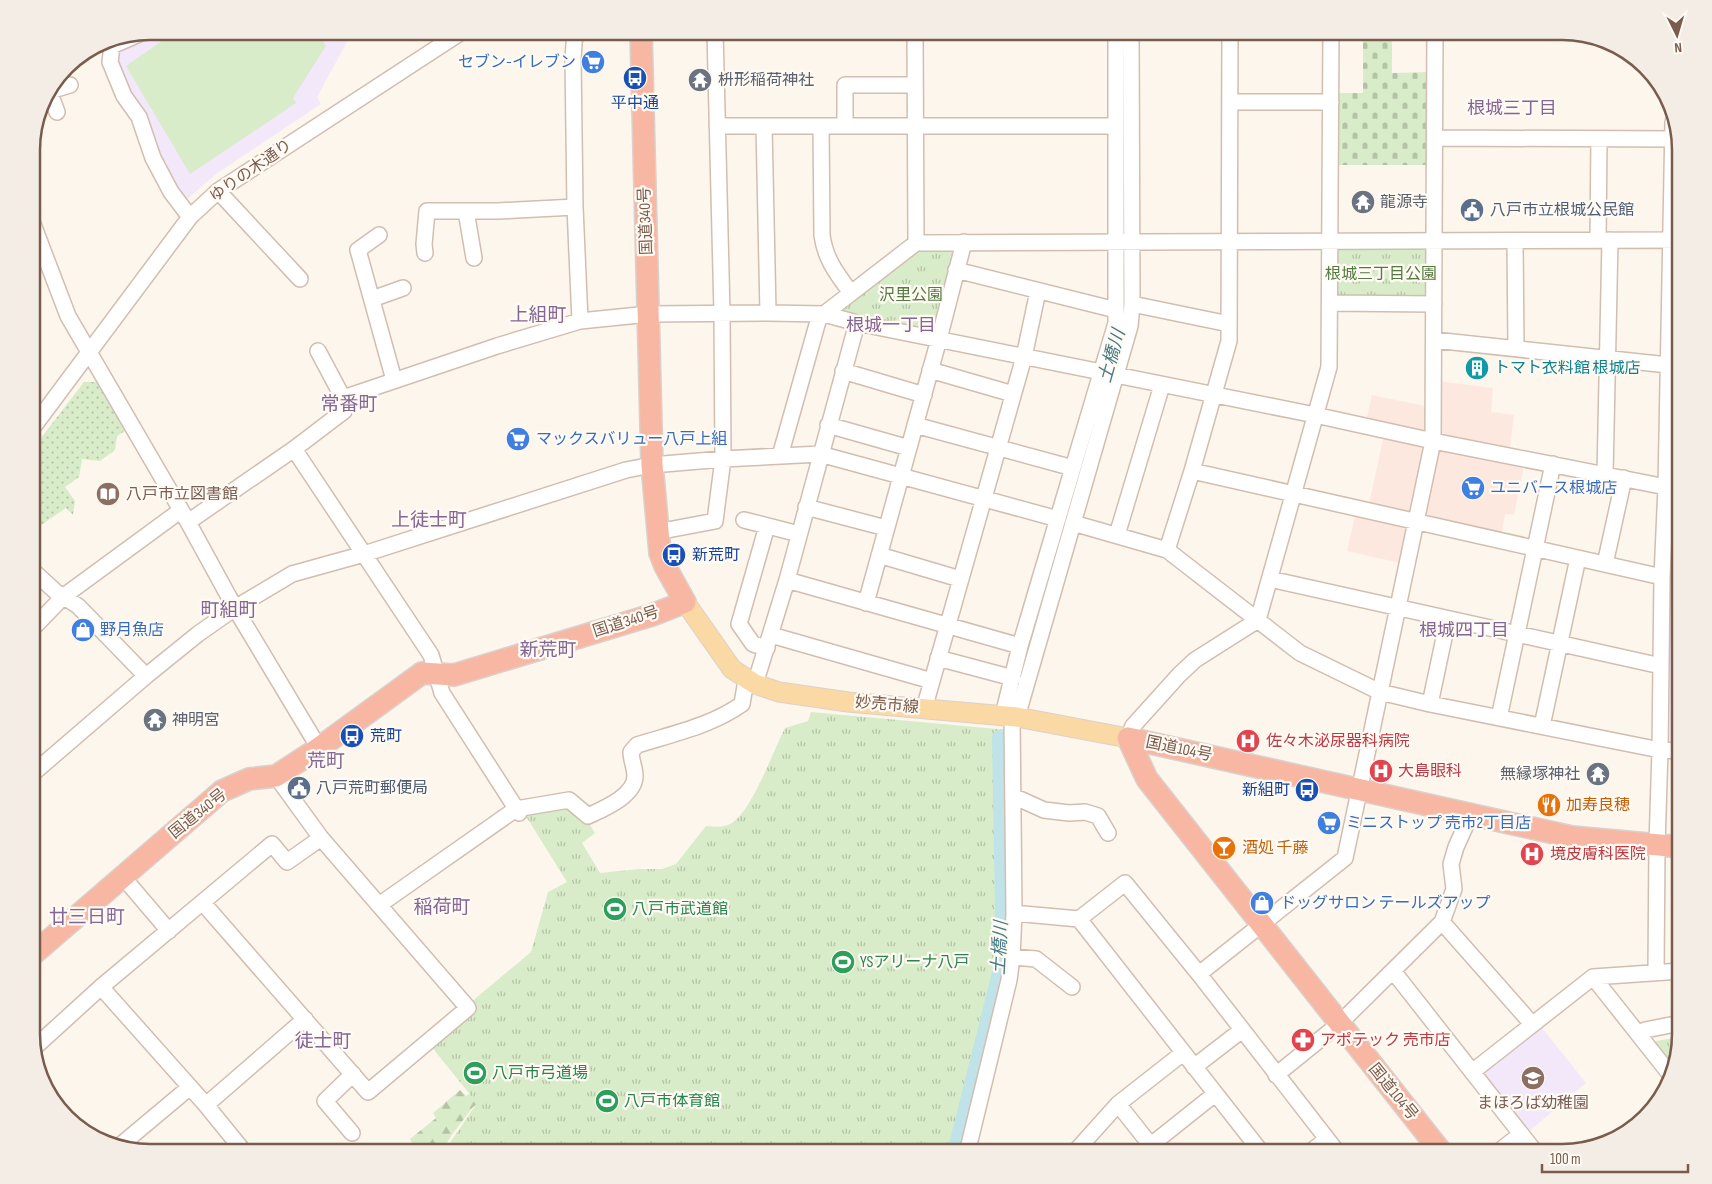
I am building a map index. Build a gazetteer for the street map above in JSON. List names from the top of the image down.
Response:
{
  "streets": {
    "highway": ["国道340号", "国道104号"],
    "main road": ["妙売市線"],
    "street": ["ゆりの木通り"]
  },
  "crossings": [
    ["国道340号", "妙売市線"],
    ["妙売市線", "国道104号"]
  ],
  "districts": [
    "根城三丁目",
    "上組町",
    "根城一丁目",
    "常番町",
    "上徒士町",
    "町組町",
    "根城四丁目",
    "新荒町",
    "荒町",
    "稲荷町",
    "廿三日町",
    "徒士町"
  ],
  "water": ["土橋川"],
  "parks": ["根城三丁目公園", "沢里公園"],
  "places": {
    "supermarket": [
      "セブン-イレブン",
      "マックスバリュー八戸上組",
      "ユニバース根城店",
      "ミニストップ 売市2丁目店"
    ],
    "bus stop": [
      "平中通",
      "新荒町",
      "荒町",
      "新組町"
    ],
    "temple": [
      "枡形稲荷神社",
      "龍源寺",
      "神明宮",
      "無縁塚神社"
    ],
    "public building": ["八戸市立根城公民館", "八戸荒町郵便局"],
    "building": ["トマト衣料館 根城店"],
    "library": ["八戸市立図書館"],
    "shop": ["野月魚店", "ドッグサロン テールズアップ"],
    "hospital": ["佐々木泌尿器科病院", "大島眼科", "境皮膚科医院"],
    "restaurant": ["加寿良穂"],
    "bar": ["酒処 千藤"],
    "sports": [
      "八戸市武道館",
      "YSアリーナ八戸",
      "八戸市弓道場",
      "八戸市体育館"
    ],
    "pharmacy": ["アポテック 売市店"],
    "school or university": ["まほろば幼稚園"]
  },
  "scale_bar": "100 m",
  "north": "bottom"
}
